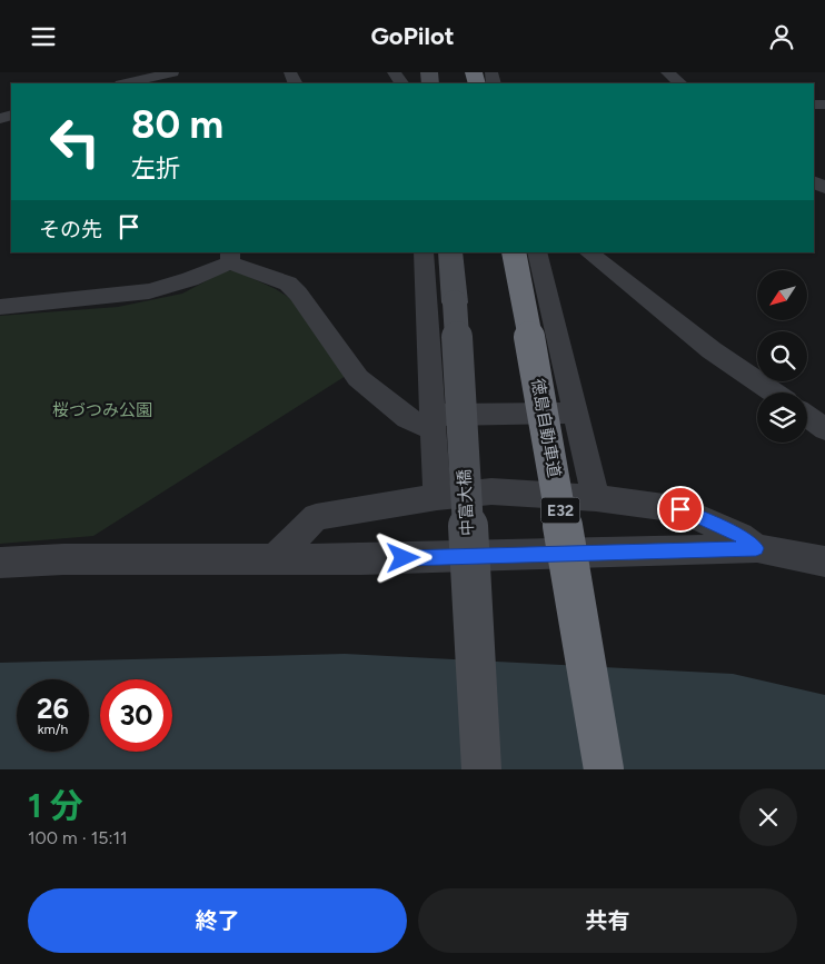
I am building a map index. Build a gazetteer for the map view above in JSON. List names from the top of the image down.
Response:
{
  "streets": {
    "highway": ["徳島自動車道", "E32"],
    "street": ["中富大橋"]
  },
  "parks": ["桜づつみ公園"],
  "north": "bottom left",
  "page": {
    "header": "GoPilot",
    "turn": ["80 m", "左折"],
    "then": "その先",
    "speed": "26 km/h",
    "limit": "30",
    "heading": ["1 分", "100 m · 15:11"],
    "buttons": ["終了", "共有"]
  }
}
